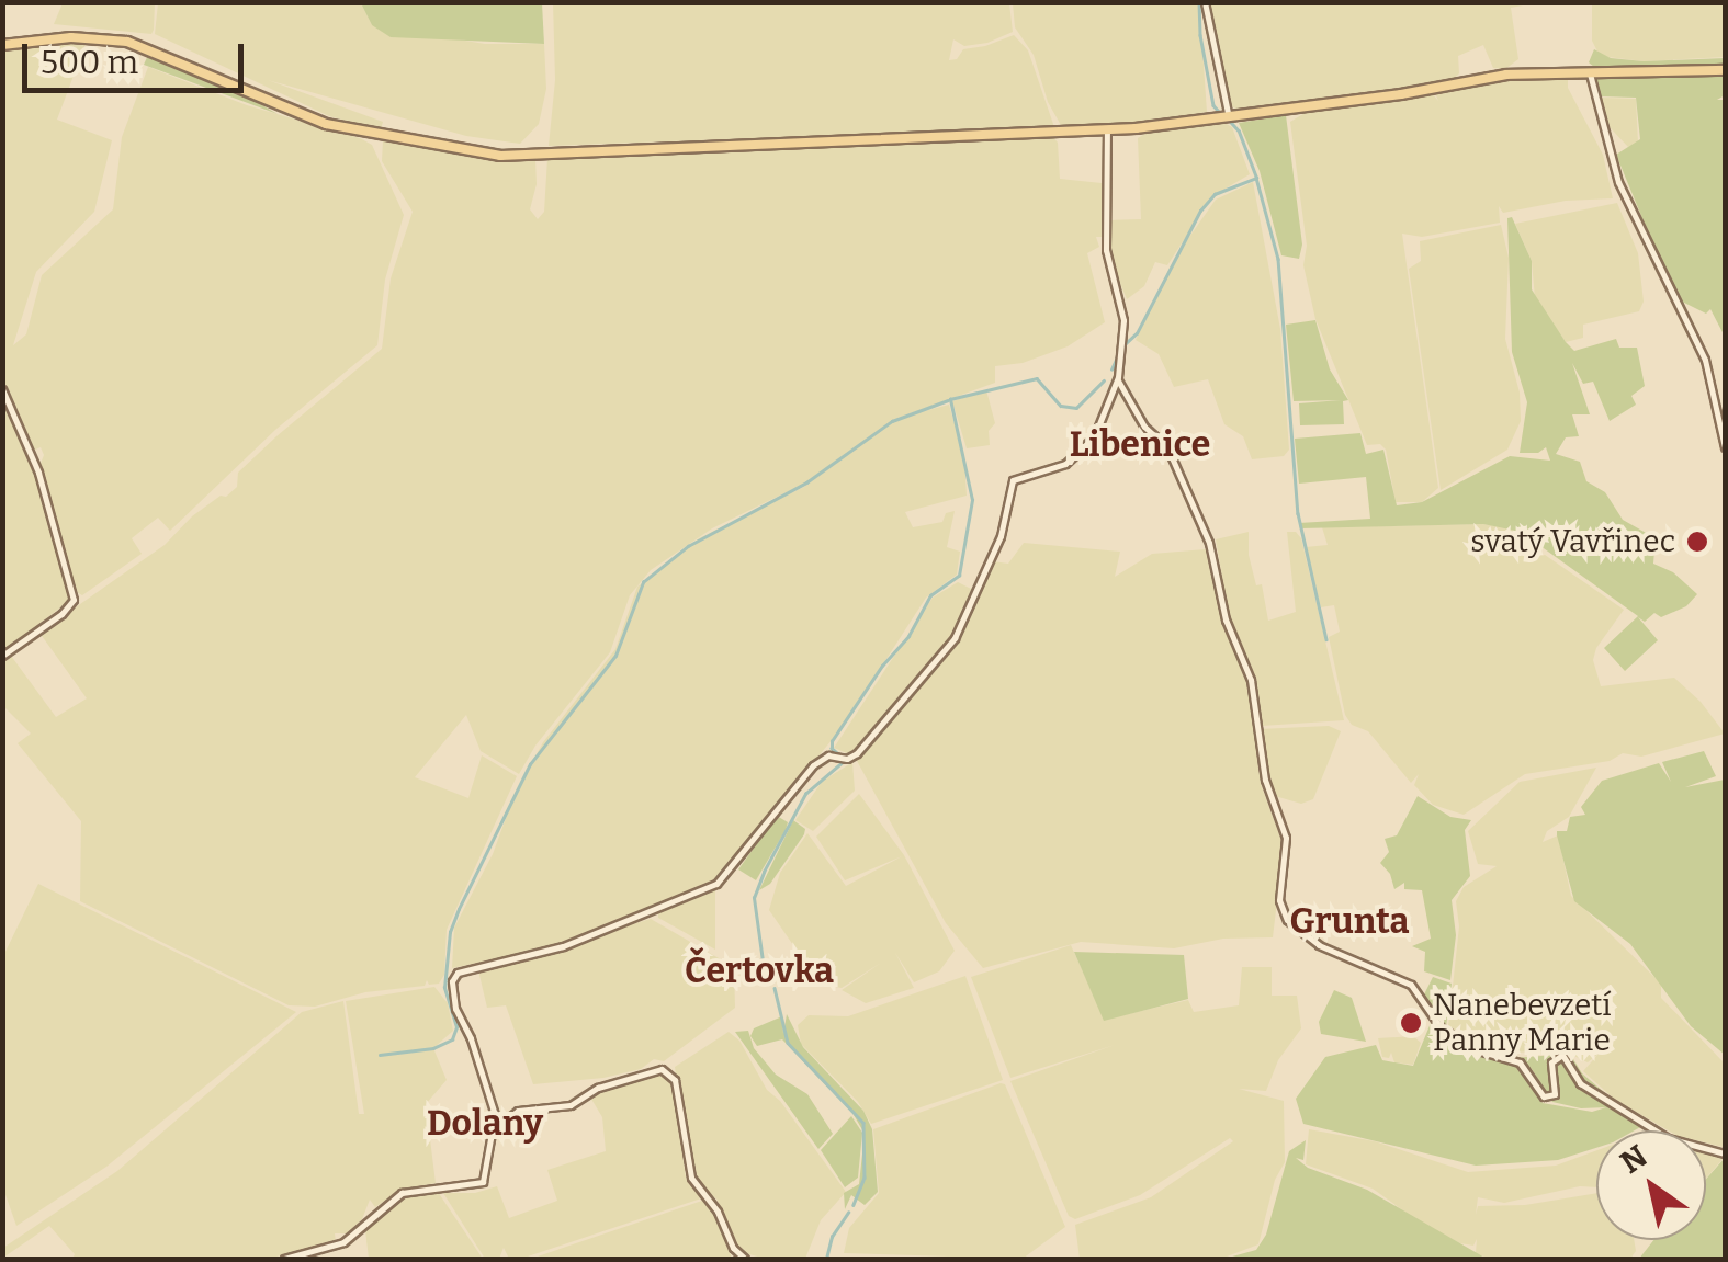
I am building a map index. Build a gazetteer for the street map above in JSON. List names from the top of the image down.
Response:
{
  "districts": [
    "Libenice",
    "Grunta",
    "Čertovka",
    "Dolany"
  ],
  "places": ["svatý Vavřinec", "Nanebevzetí Panny Marie"],
  "scale_bar": "500 m",
  "north": "top left"
}
